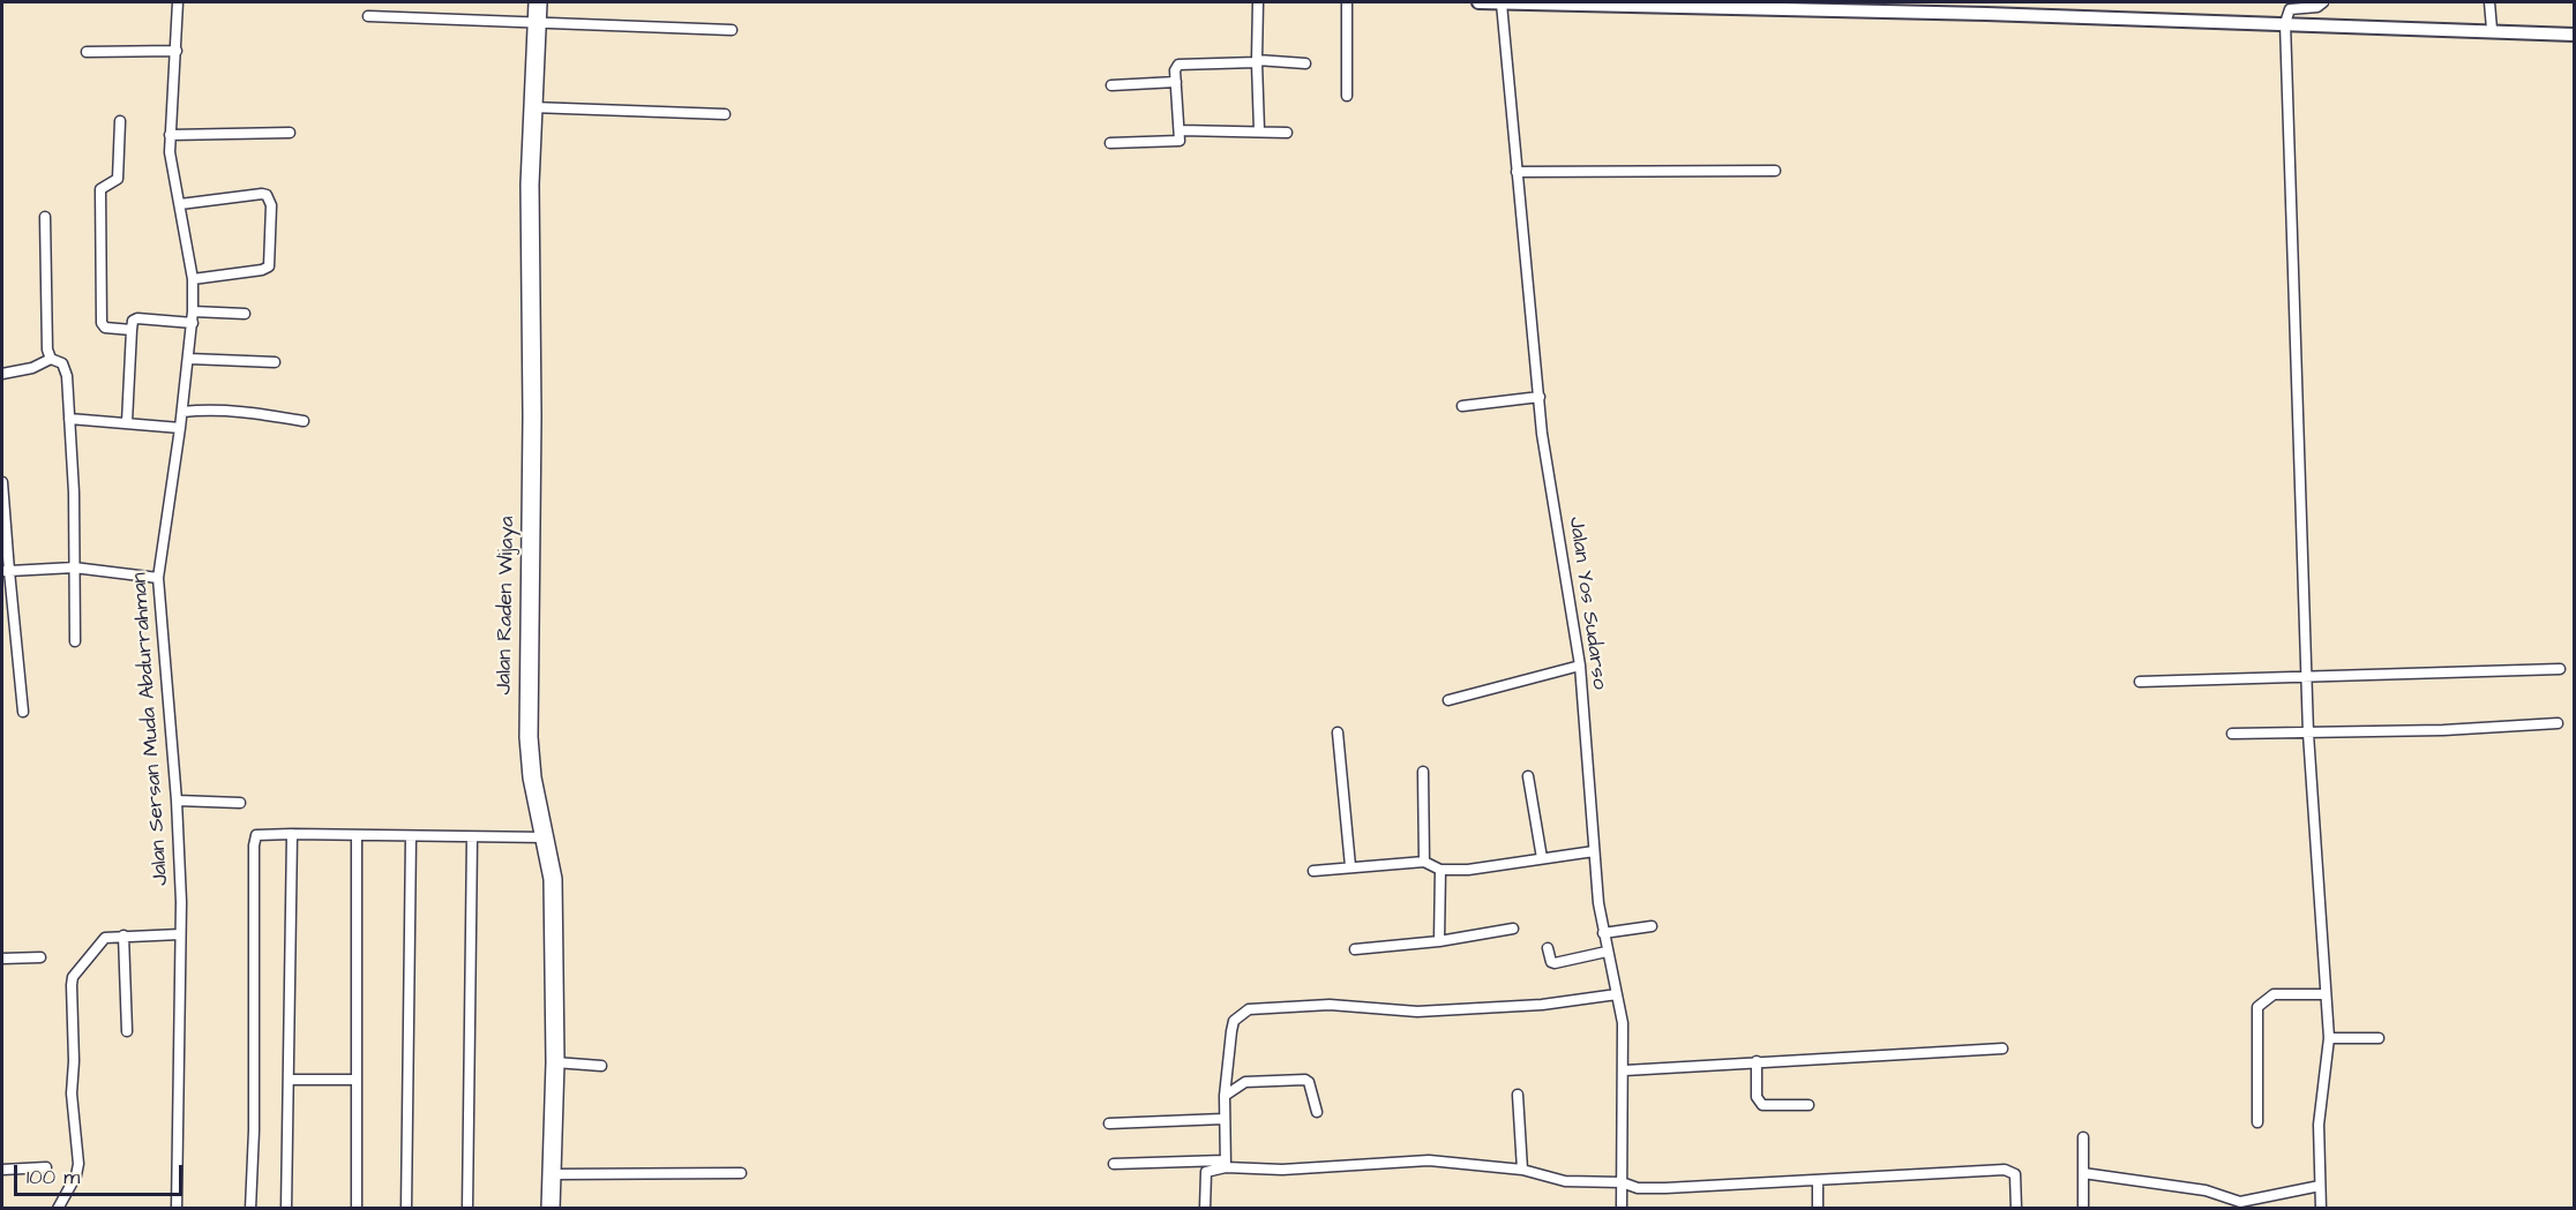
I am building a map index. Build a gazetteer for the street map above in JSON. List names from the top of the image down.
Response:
{
  "streets": {
    "highway": ["Jalan Raden Wijaya"],
    "street": ["Jalan Yos Sudarso", "Jalan Sersan Muda Abdurrahman"]
  },
  "scale_bar": "100 m"
}
